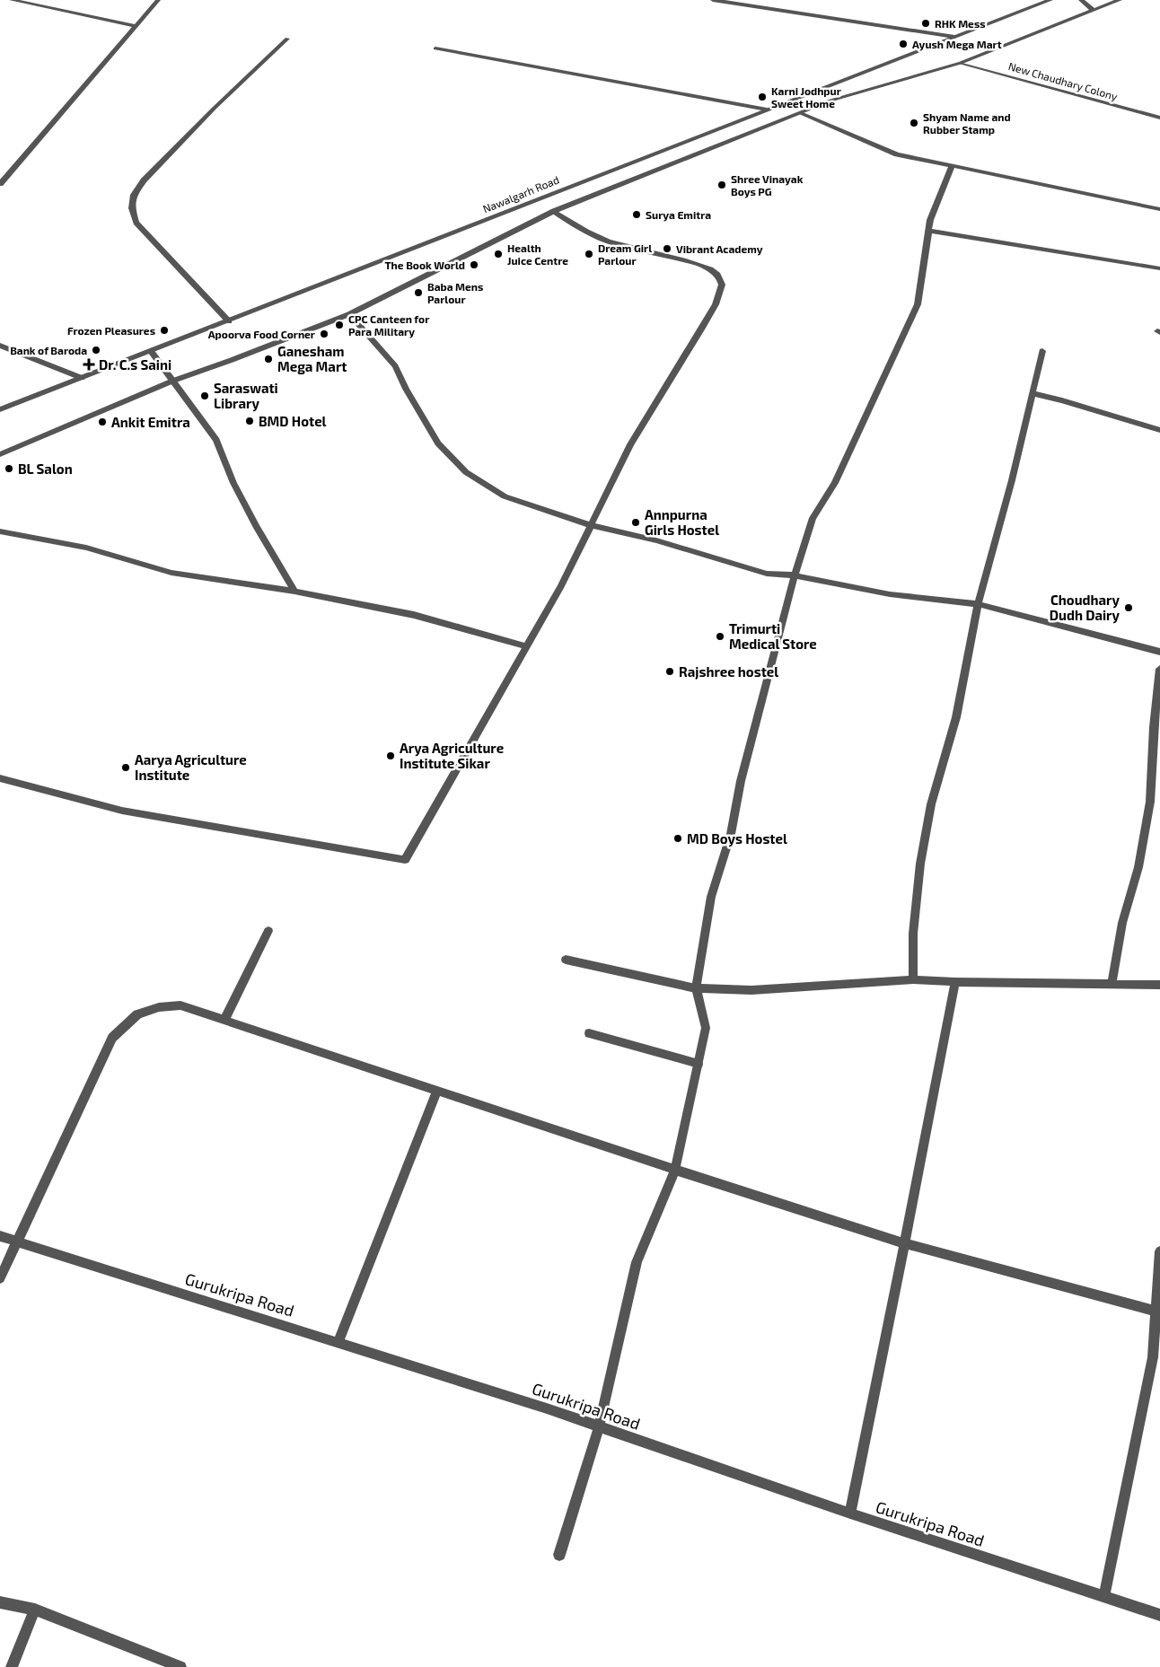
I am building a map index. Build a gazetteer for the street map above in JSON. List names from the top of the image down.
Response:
{
  "streets": {
    "street": ["New Chaudhary Colony", "Nawalgarh Road", "Gurukripa Road"]
  },
  "places": {
    "other": [
      "RHK Mess",
      "Ayush Mega Mart",
      "Karni Jodhpur Sweet Home",
      "Shyam Name and Rubber Stamp",
      "Shree Vinayak Boys PG",
      "Surya Emitra",
      "Vibrant Academy",
      "Health Juice Centre",
      "Dream Girl Parlour",
      "The Book World",
      "Baba Mens Parlour",
      "CPC Canteen for Para Military",
      "Frozen Pleasures",
      "Apoorva Food Corner",
      "Bank of Baroda",
      "Ganesham Mega Mart",
      "Saraswati Library",
      "BMD Hotel",
      "Ankit Emitra",
      "BL Salon",
      "Annpurna Girls Hostel",
      "Choudhary Dudh Dairy",
      "Trimurti Medical Store",
      "Rajshree hostel",
      "Arya Agriculture Institute Sikar",
      "Aarya Agriculture Institute",
      "MD Boys Hostel"
    ],
    "health": ["Dr. C.s Saini"]
  }
}
